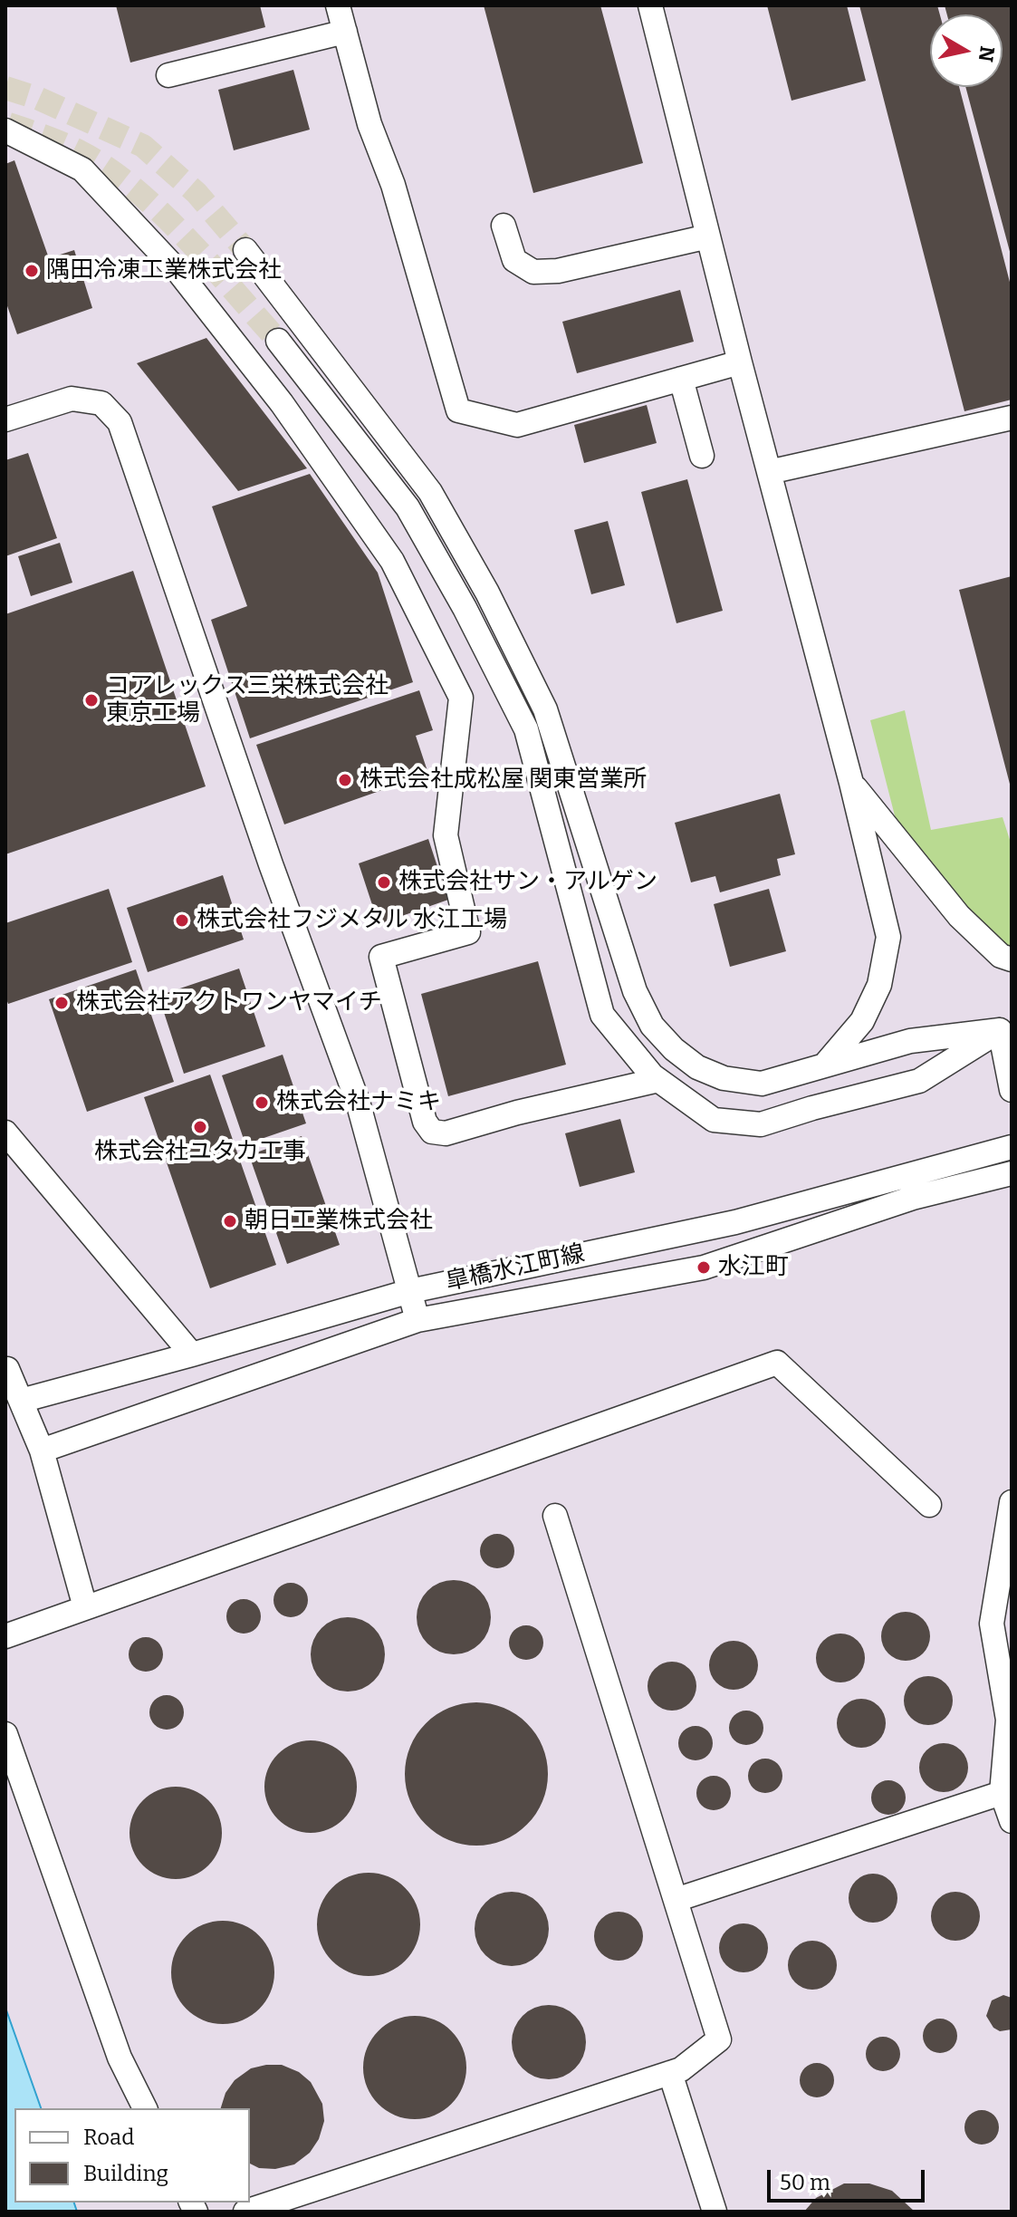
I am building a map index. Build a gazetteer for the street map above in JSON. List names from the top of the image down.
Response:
{
  "streets": {
    "street": ["皐橋水江町線"]
  },
  "places": [
    "隅田冷凍工業株式会社",
    "コアレックス三栄株式会社 東京工場",
    "株式会社成松屋 関東営業所",
    "株式会社サン・アルゲン",
    "株式会社フジメタル 水江工場",
    "株式会社アクトワンヤマイチ",
    "株式会社ナミキ",
    "株式会社ユタカ工事",
    "朝日工業株式会社",
    "水江町"
  ],
  "legend": ["Road", "Building"],
  "scale_bar": "50 m",
  "north": "right"
}
